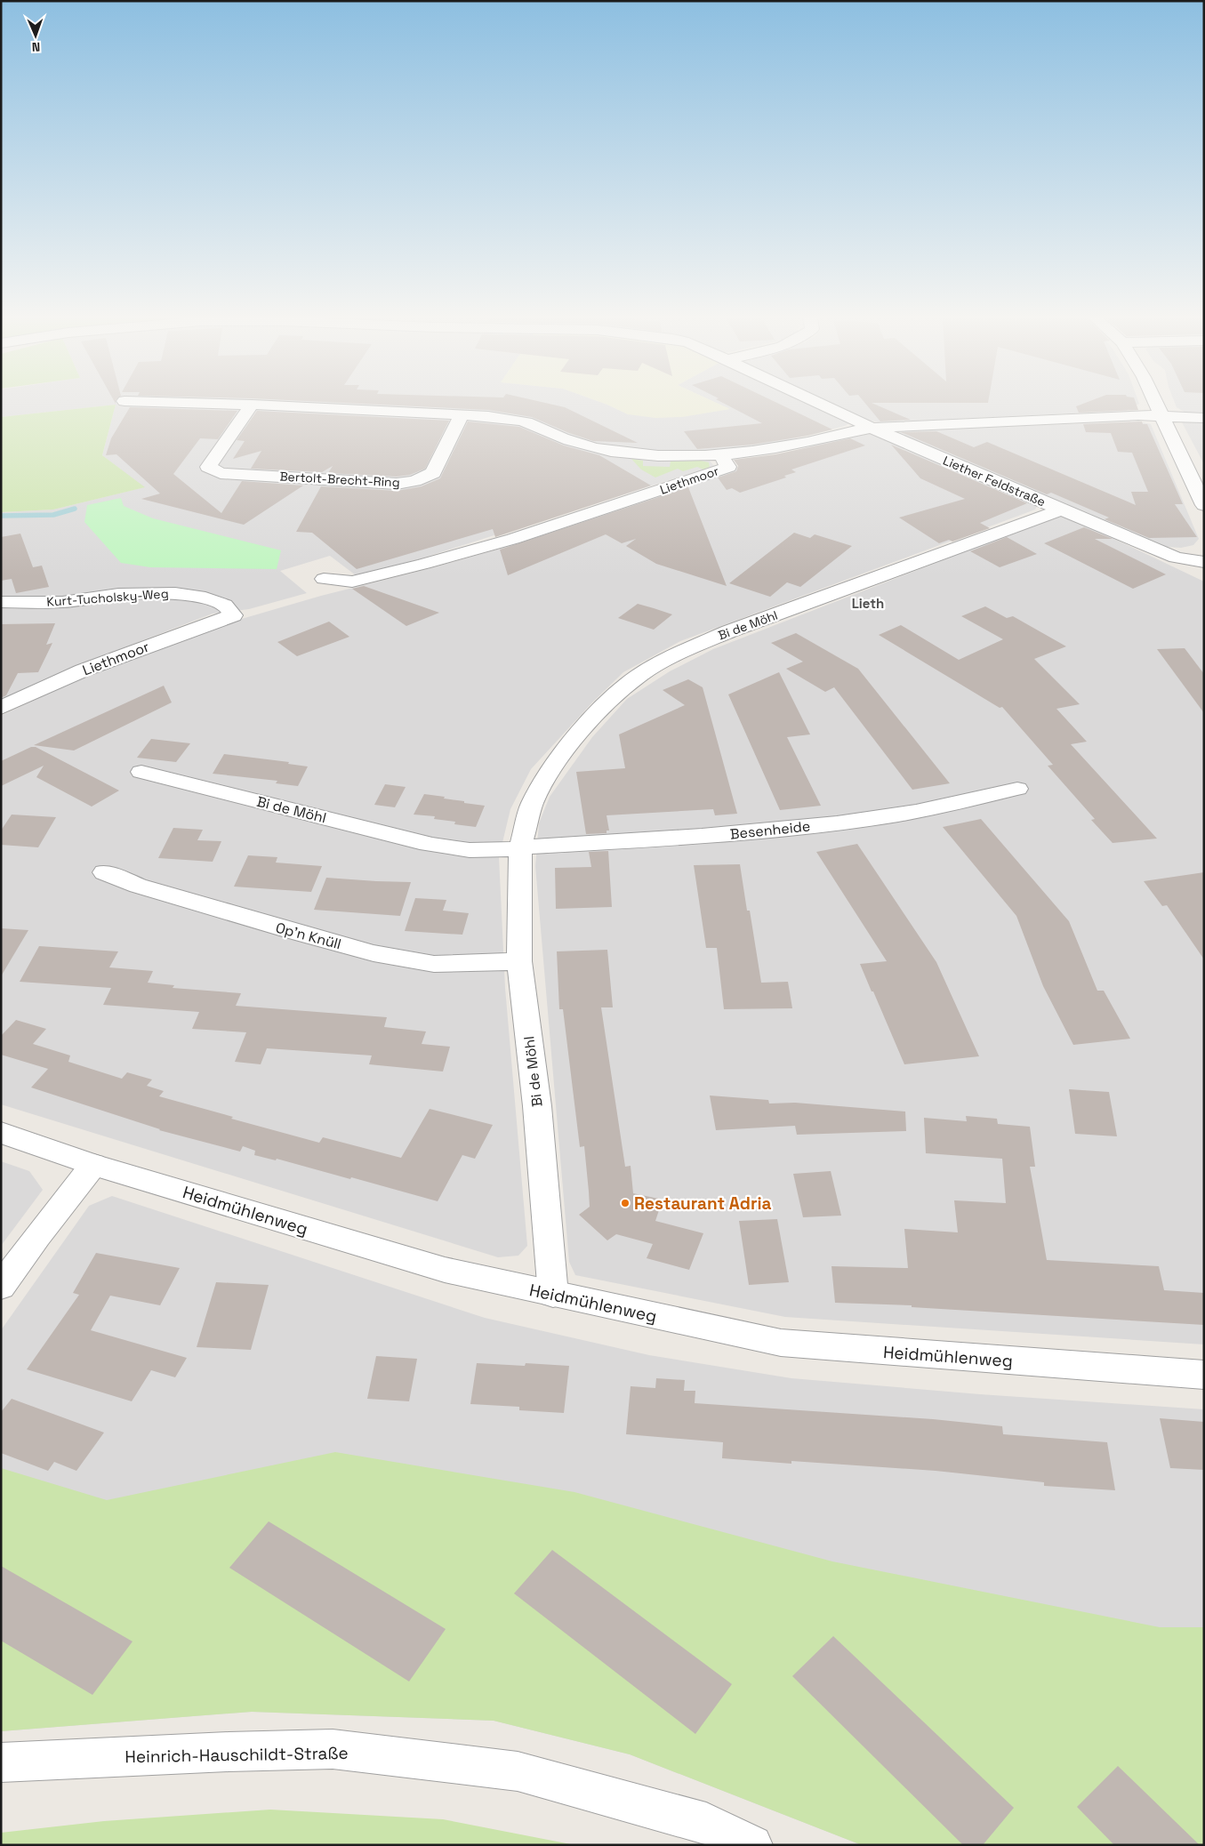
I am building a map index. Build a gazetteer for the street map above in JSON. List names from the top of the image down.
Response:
{
  "streets": {
    "street": [
      "Bertolt-Brecht-Ring",
      "Liethmoor",
      "Liether Feldstraße",
      "Kurt-Tucholsky-Weg",
      "Bi de Möhl",
      "Besenheide",
      "Op'n Knüll",
      "Heidmühlenweg",
      "Heinrich-Hauschildt-Straße"
    ]
  },
  "crossings": [
    ["Liethmoor", "Liether Feldstraße"],
    ["Liethmoor", "Kurt-Tucholsky-Weg"],
    ["Liether Feldstraße", "Bi de Möhl"],
    ["Bi de Möhl", "Besenheide"],
    ["Bi de Möhl", "Op'n Knüll"],
    ["Bi de Möhl", "Heidmühlenweg"]
  ],
  "districts": ["Lieth"],
  "places": ["Restaurant Adria"],
  "north": "bottom"
}
